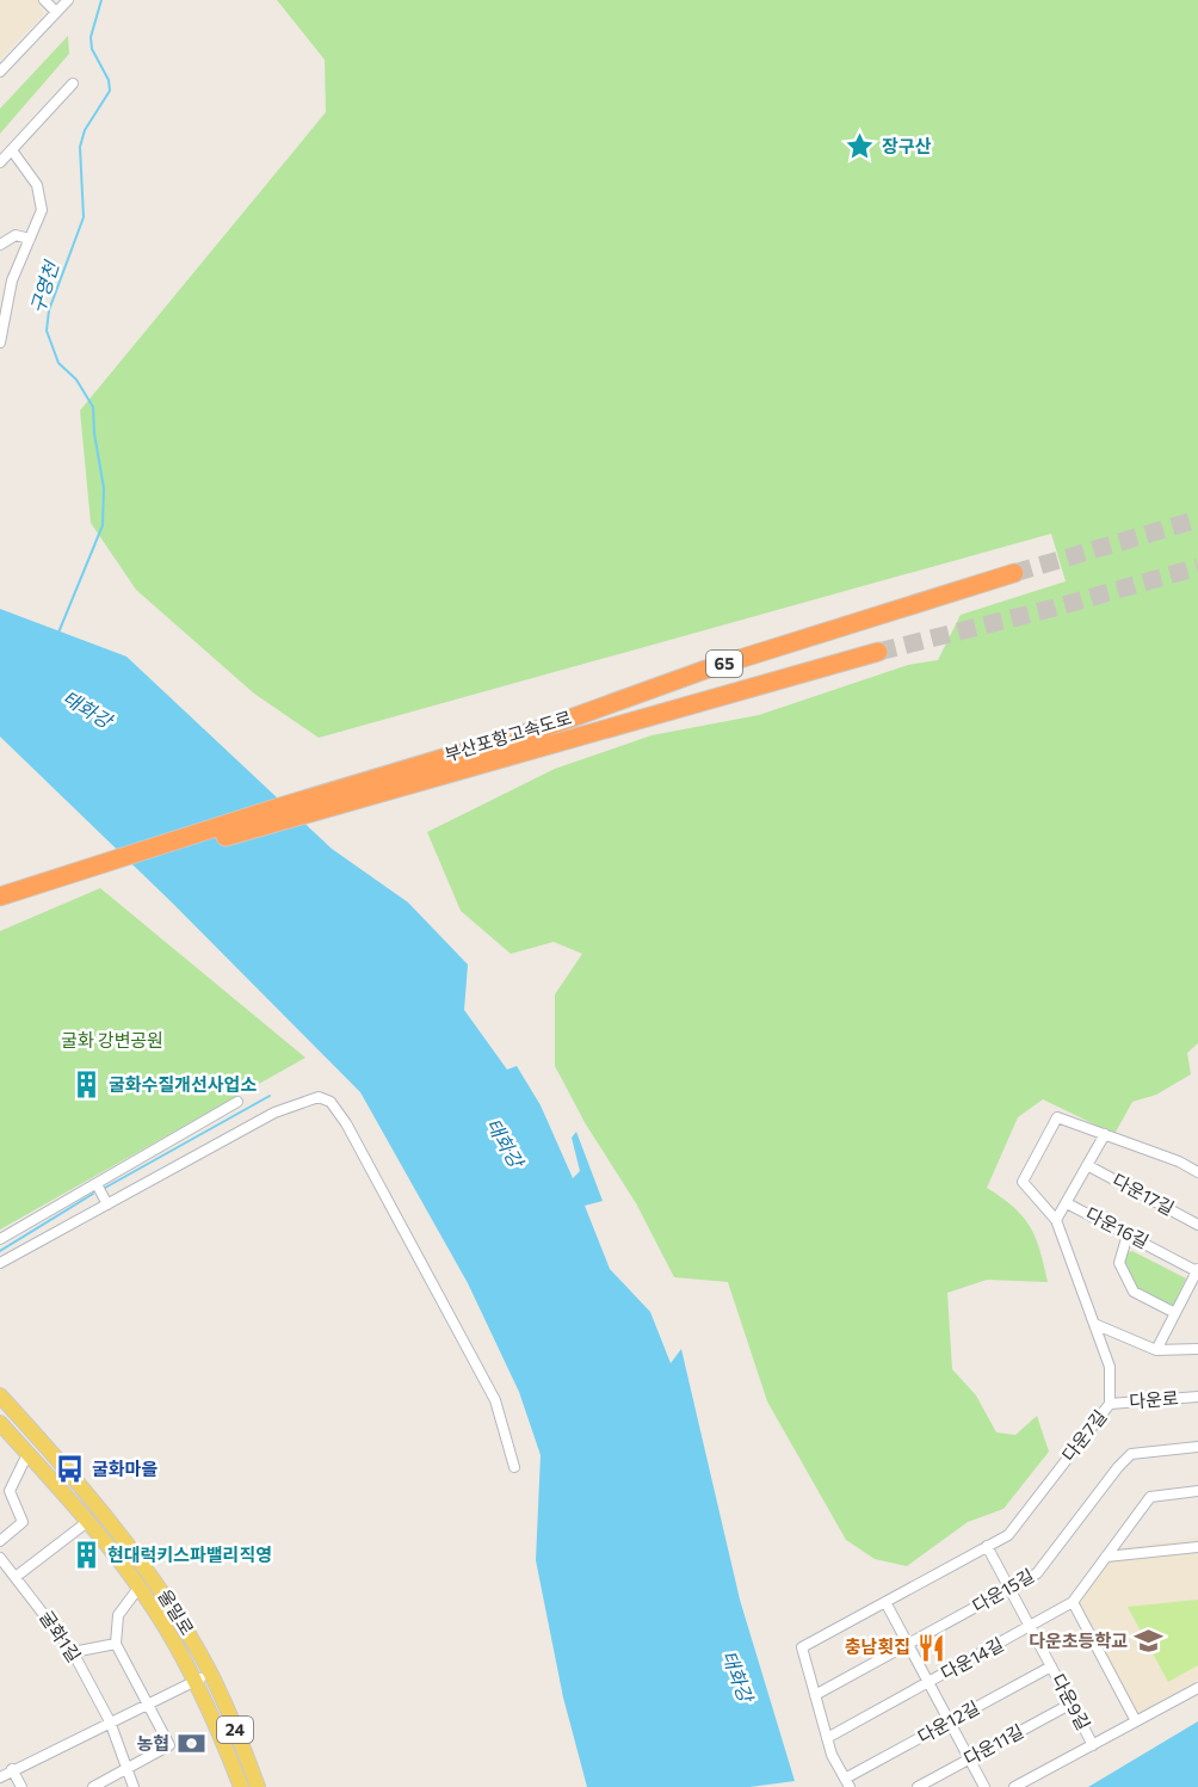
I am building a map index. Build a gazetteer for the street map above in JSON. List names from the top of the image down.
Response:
{
  "streets": {
    "highway": ["65", "부산포항고속도로"],
    "main road": ["울밀로", "24"],
    "street": [
      "다운17길",
      "다운16길",
      "다운로",
      "다운7길",
      "다운15길",
      "굴화1길",
      "다운14길",
      "다운9길",
      "다운12길",
      "다운11길"
    ]
  },
  "crossings": [
    ["다운17길", "다운16길"],
    ["다운16길", "다운7길"],
    ["다운로", "다운7길"],
    ["다운7길", "다운15길"],
    ["다운7길", "다운14길"],
    ["다운7길", "다운9길"],
    ["다운7길", "다운12길"],
    ["다운15길", "다운9길"],
    ["다운14길", "다운9길"],
    ["다운9길", "다운12길"],
    ["다운9길", "다운11길"]
  ],
  "water": ["구영천", "태화강"],
  "parks": ["굴화 강변공원"],
  "places": {
    "place": ["장구산"],
    "building": ["굴화수질개선사업소", "현대럭키스파밸리직영"],
    "bus stop": ["굴화마을"],
    "school or university": ["다운초등학교"],
    "restaurant": ["충남횟집"],
    "bank": ["농협"]
  }
}
